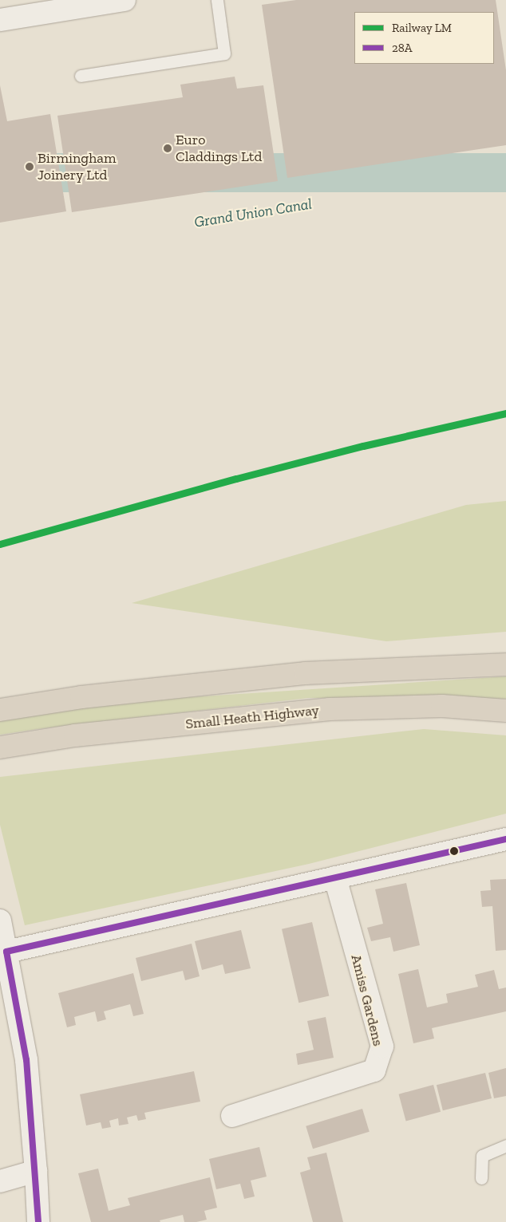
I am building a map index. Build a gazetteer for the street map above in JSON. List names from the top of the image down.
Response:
{
  "streets": {
    "highway": ["Small Heath Highway"],
    "street": ["Amiss Gardens"]
  },
  "water": ["Grand Union Canal"],
  "places": ["Euro Claddings Ltd", "Birmingham Joinery Ltd"],
  "lines": ["rail line LM", "transit line 28A"],
  "legend": ["Railway LM", "28A"]
}
